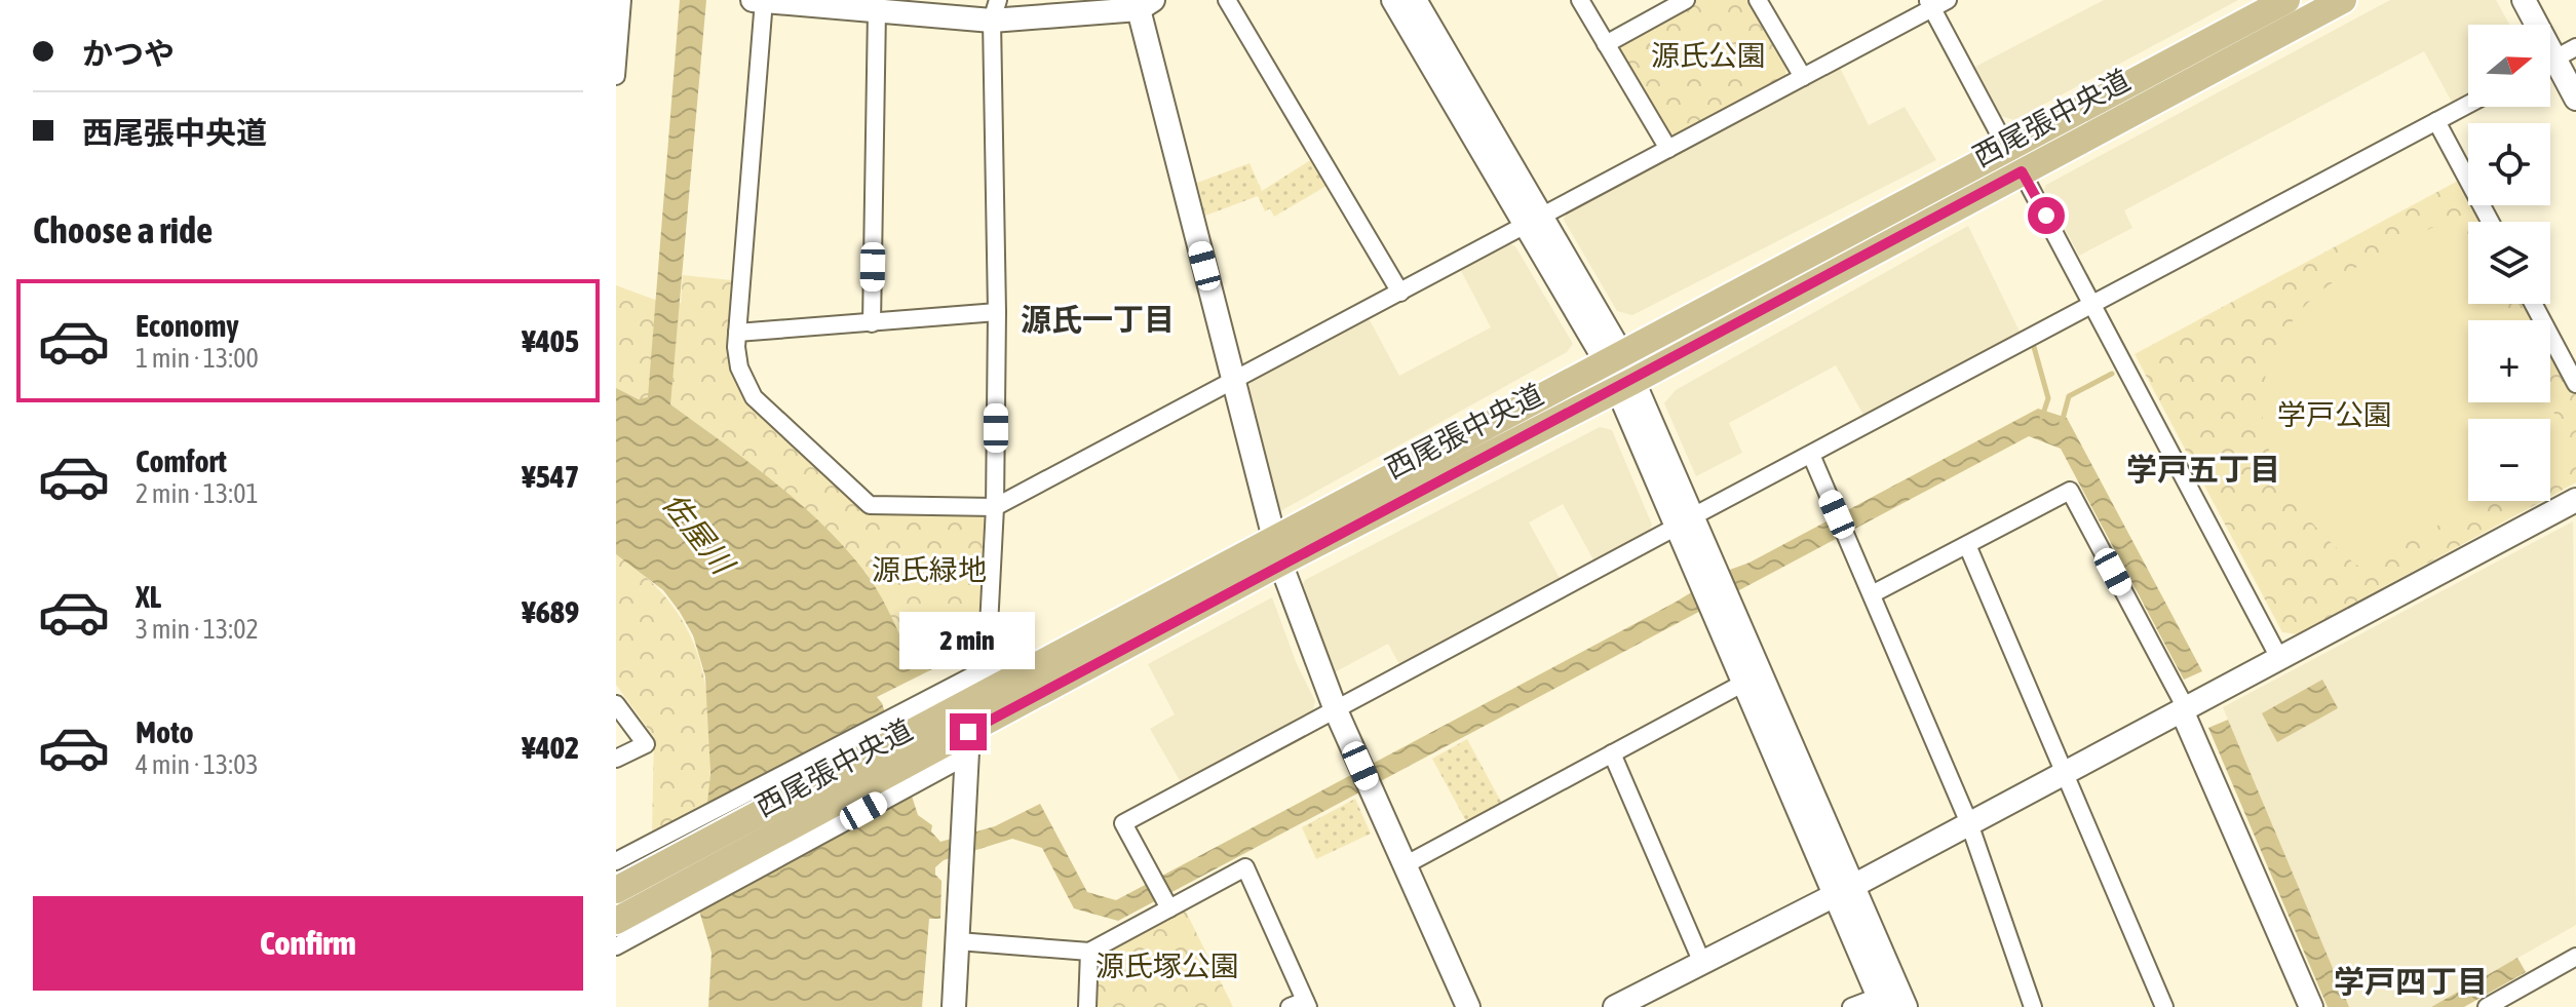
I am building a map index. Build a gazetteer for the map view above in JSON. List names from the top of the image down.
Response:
{
  "streets": {
    "main road": ["西尾張中央道"]
  },
  "districts": ["源氏一丁目", "学戸五丁目", "学戸四丁目"],
  "water": ["佐屋川"],
  "parks": [
    "源氏公園",
    "学戸公園",
    "源氏緑地",
    "源氏塚公園"
  ],
  "north": "right",
  "page": {
    "banner": ["かつや", "西尾張中央道"],
    "map_buttons": ["+", "−"],
    "heading": "Choose a ride",
    "list": [
      {
        "name": "Economy",
        "note": "1 min · 13:00",
        "value": "¥405"
      },
      {
        "name": "Comfort",
        "note": "2 min · 13:01",
        "value": "¥547"
      },
      {
        "name": "XL",
        "note": "3 min · 13:02",
        "value": "¥689"
      },
      {
        "name": "Moto",
        "note": "4 min · 13:03",
        "value": "¥402"
      }
    ],
    "bubble": "2 min",
    "buttons": "Confirm"
  }
}
